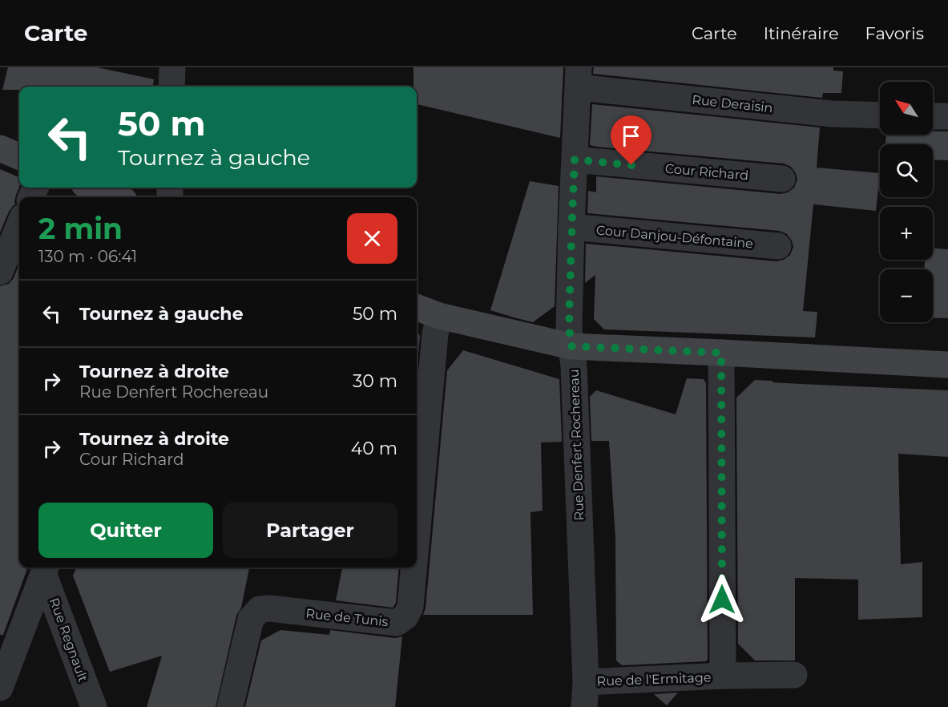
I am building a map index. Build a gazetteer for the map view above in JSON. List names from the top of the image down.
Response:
{
  "streets": {
    "street": [
      "Rue Deraisin",
      "Cour Richard",
      "Cour Danjou-Défontaine",
      "Rue Denfert Rochereau",
      "Rue de Tunis",
      "Rue Regnault",
      "Rue de l'Ermitage"
    ]
  },
  "crossings": [
    ["Rue Deraisin", "Rue Denfert Rochereau"],
    ["Cour Richard", "Rue Denfert Rochereau"],
    ["Cour Danjou-Défontaine", "Rue Denfert Rochereau"],
    ["Rue Denfert Rochereau", "Rue de l'Ermitage"]
  ],
  "north": "top left",
  "page": {
    "header": "Carte",
    "nav": ["Carte", "Itinéraire", "Favoris"],
    "map_buttons": ["+", "−"],
    "turn": ["50 m", "Tournez à gauche"],
    "heading": ["2 min", "130 m · 06:41"],
    "list": [
      {
        "name": "Tournez à gauche",
        "value": "50 m"
      },
      {
        "name": "Tournez à droite",
        "note": "Rue Denfert Rochereau",
        "value": "30 m"
      },
      {
        "name": "Tournez à droite",
        "note": "Cour Richard",
        "value": "40 m"
      }
    ],
    "buttons": ["Quitter", "Partager"]
  }
}
